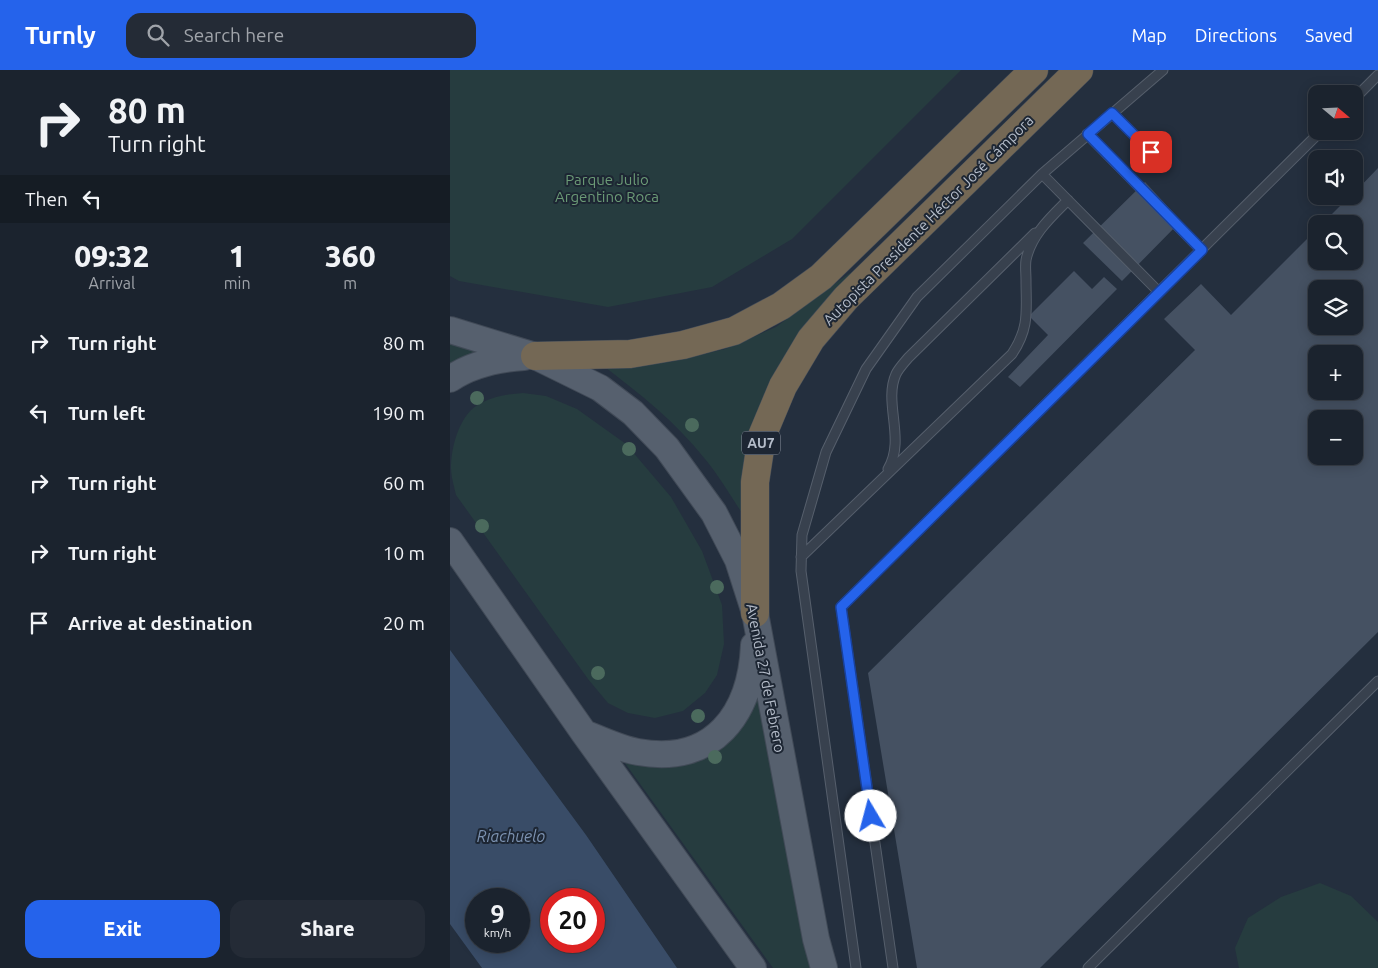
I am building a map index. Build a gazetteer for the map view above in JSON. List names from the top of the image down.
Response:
{
  "streets": {
    "highway": ["Autopista Presidente Héctor José Cámpora", "AU7"],
    "main road": ["Avenida 27 de Febrero"]
  },
  "crossings": [
    ["Autopista Presidente Héctor José Cámpora", "Avenida 27 de Febrero"]
  ],
  "water": ["Riachuelo"],
  "parks": ["Parque Julio Argentino Roca"],
  "north": "right",
  "page": {
    "header": "Turnly",
    "search": "Search here",
    "nav": ["Map", "Directions", "Saved"],
    "turn": ["80 m", "Turn right"],
    "map_buttons": ["+", "−"],
    "then": "Then",
    "eta": [
      "09:32",
      "Arrival",
      "1",
      "min",
      "360",
      "m"
    ],
    "list": [
      {
        "name": "Turn right",
        "value": "80 m"
      },
      {
        "name": "Turn left",
        "value": "190 m"
      },
      {
        "name": "Turn right",
        "value": "60 m"
      },
      {
        "name": "Turn right",
        "value": "10 m"
      },
      {
        "name": "Arrive at destination",
        "value": "20 m"
      }
    ],
    "speed": "9 km/h",
    "limit": "20",
    "buttons": ["Exit", "Share"]
  }
}
